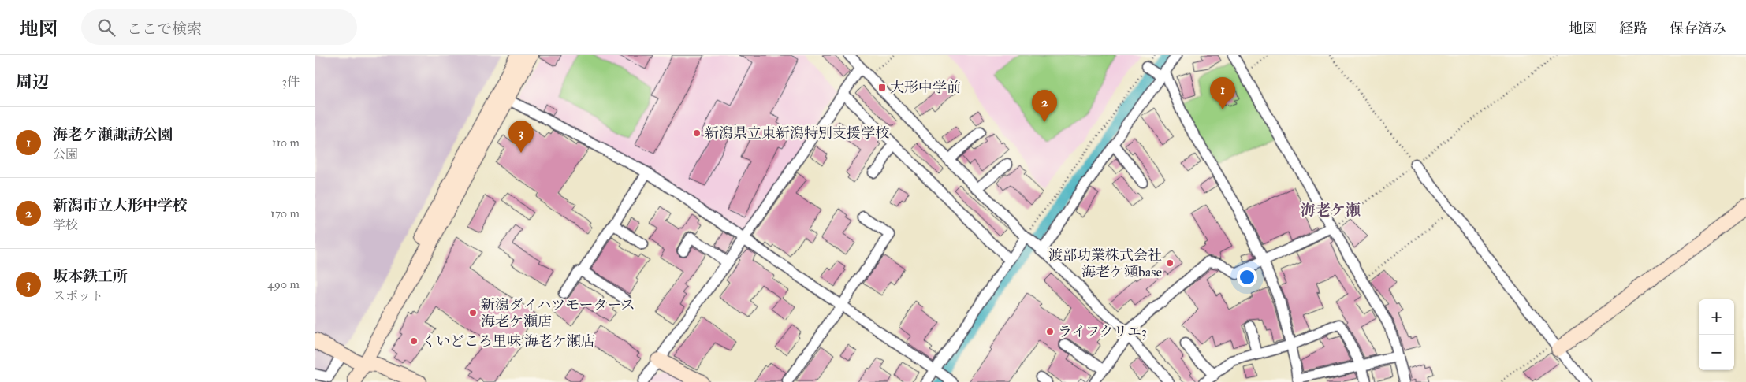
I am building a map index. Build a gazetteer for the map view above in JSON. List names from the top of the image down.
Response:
{
  "districts": ["海老ケ瀬"],
  "places": {
    "transit": ["大形中学前"],
    "other": [
      "新潟県立東新潟特別支援学校",
      "渡部功業株式会社 海老ケ瀬base",
      "新潟ダイハツモータース 海老ケ瀬店",
      "ライフクリエ3",
      "くいどころ里味 海老ケ瀬店"
    ]
  },
  "page": {
    "header": "地図",
    "search": "ここで検索",
    "nav": ["地図", "経路", "保存済み"],
    "heading": ["周辺", "3件"],
    "pins": ["1", "2", "3"],
    "list": [
      {
        "mark": "1",
        "name": "海老ケ瀬諏訪公園",
        "note": "公園",
        "value": "110 m"
      },
      {
        "mark": "2",
        "name": "新潟市立大形中学校",
        "note": "学校",
        "value": "170 m"
      },
      {
        "mark": "3",
        "name": "坂本鉄工所",
        "note": "スポット",
        "value": "490 m"
      }
    ],
    "map_buttons": ["+", "−"]
  }
}
